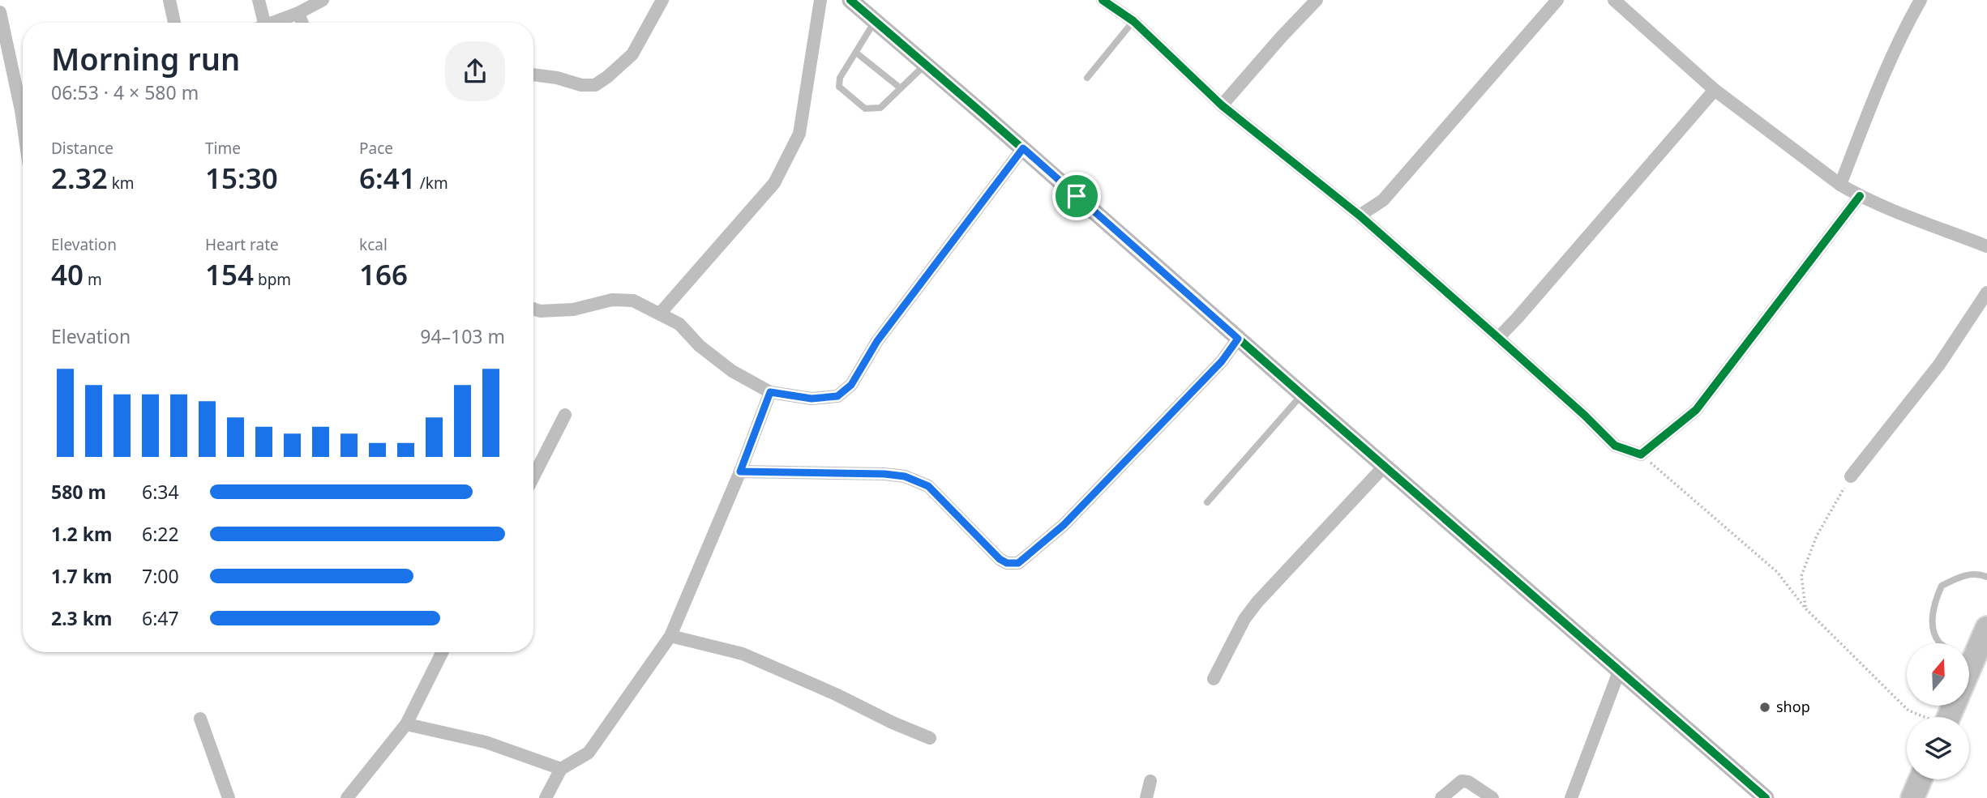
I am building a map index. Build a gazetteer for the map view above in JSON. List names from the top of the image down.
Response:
{
  "places": ["shop"],
  "north": "top",
  "page": {
    "heading": ["Morning run", "06:53 · 4 × 580 m"],
    "stats": [
      ["Distance", "2.32 km"],
      ["Time", "15:30"],
      ["Pace", "6:41 /km"],
      ["Elevation", "40 m"],
      ["Heart rate", "154 bpm"],
      ["kcal", "166"]
    ],
    "chart": ["Elevation", "94–103 m"],
    "list": [
      {
        "name": "580 m",
        "note": "6:34"
      },
      {
        "name": "1.2 km",
        "note": "6:22"
      },
      {
        "name": "1.7 km",
        "note": "7:00"
      },
      {
        "name": "2.3 km",
        "note": "6:47"
      }
    ]
  }
}
